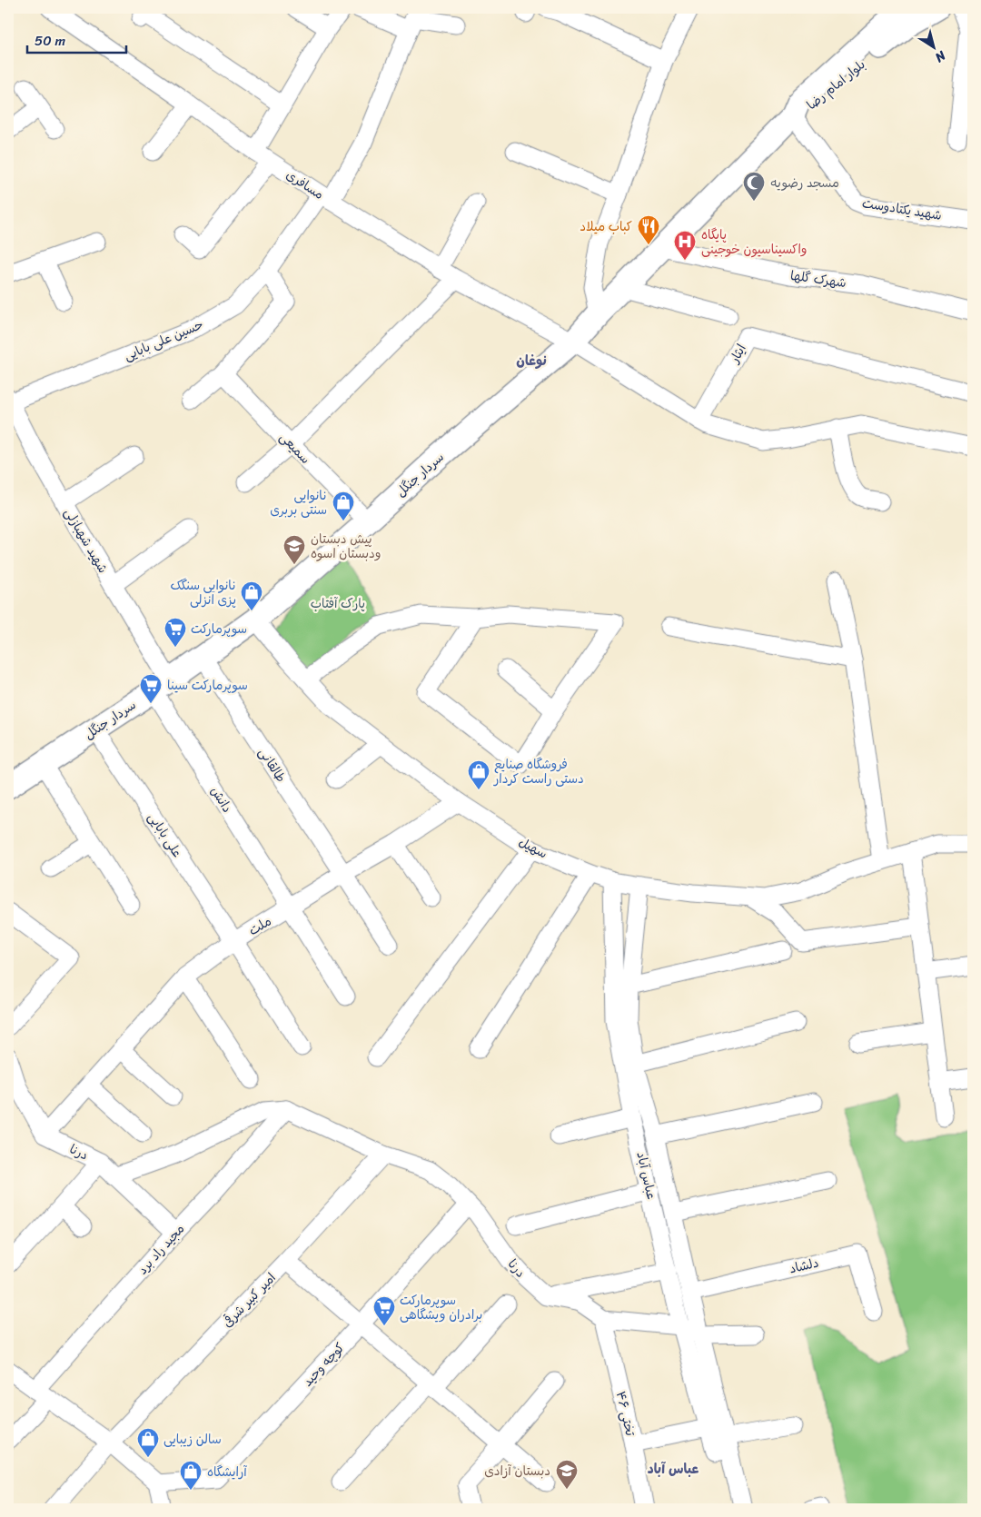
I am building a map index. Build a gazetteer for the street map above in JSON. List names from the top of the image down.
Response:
{
  "streets": {
    "main road": ["بلوار امام رضا", "سردار جنگل"],
    "street": [
      "مسافری",
      "شهید یکتادوست",
      "شهرک گلها",
      "حسین علی بابایی",
      "ایثار",
      "سمیعی",
      "شهید شهبازلی",
      "طالقانی",
      "دانش",
      "علی بابایی",
      "سهیل",
      "ملت",
      "درنا",
      "عباس آباد",
      "مجید راد برد",
      "دلشاد",
      "امیر کبیر شرقی",
      "کوچه وحید",
      "تختی ۴۶"
    ]
  },
  "crossings": [
    ["بلوار امام رضا", "شهید یکتادوست"],
    ["بلوار امام رضا", "سردار جنگل"],
    ["مسافری", "حسین علی بابایی"],
    ["مسافری", "سردار جنگل"],
    ["شهید یکتادوست", "سردار جنگل"],
    ["شهرک گلها", "سردار جنگل"],
    ["حسین علی بابایی", "شهید شهبازلی"],
    ["سمیعی", "سردار جنگل"],
    ["سردار جنگل", "شهید شهبازلی"],
    ["سردار جنگل", "طالقانی"],
    ["سردار جنگل", "دانش"],
    ["سردار جنگل", "علی بابایی"],
    ["سردار جنگل", "سهیل"],
    ["شهید شهبازلی", "دانش"],
    ["طالقانی", "ملت"],
    ["دانش", "ملت"],
    ["علی بابایی", "ملت"],
    ["سهیل", "ملت"],
    ["سهیل", "عباس آباد"],
    ["ملت", "درنا"],
    ["درنا", "عباس آباد"],
    ["درنا", "مجید راد برد"],
    ["درنا", "امیر کبیر شرقی"],
    ["درنا", "کوچه وحید"],
    ["درنا", "تختی ۴۶"],
    ["عباس آباد", "دلشاد"]
  ],
  "districts": ["نوغان", "عباس آباد"],
  "parks": ["پارک آفتاب"],
  "places": {
    "mosque": ["مسجد رضویه"],
    "restaurant": ["کباب میلاد"],
    "hospital": ["پایگاه واکسیناسیون خوجینی"],
    "shop": [
      "نانوایی سنتی بربری",
      "نانوایی سنگک پزی انزلی",
      "فروشگاه صنایع دستی راست کردار",
      "سالن زیبایی",
      "آرایشگاه"
    ],
    "school or university": ["پیش دبستان ودبستان اسوه", "دبستان آزادی"],
    "supermarket": ["سوپرمارکت", "سوپرمارکت سینا", "سوپرمارکت برادران ویشگاهی"]
  },
  "scale_bar": "50 m",
  "north": "bottom right"
}
